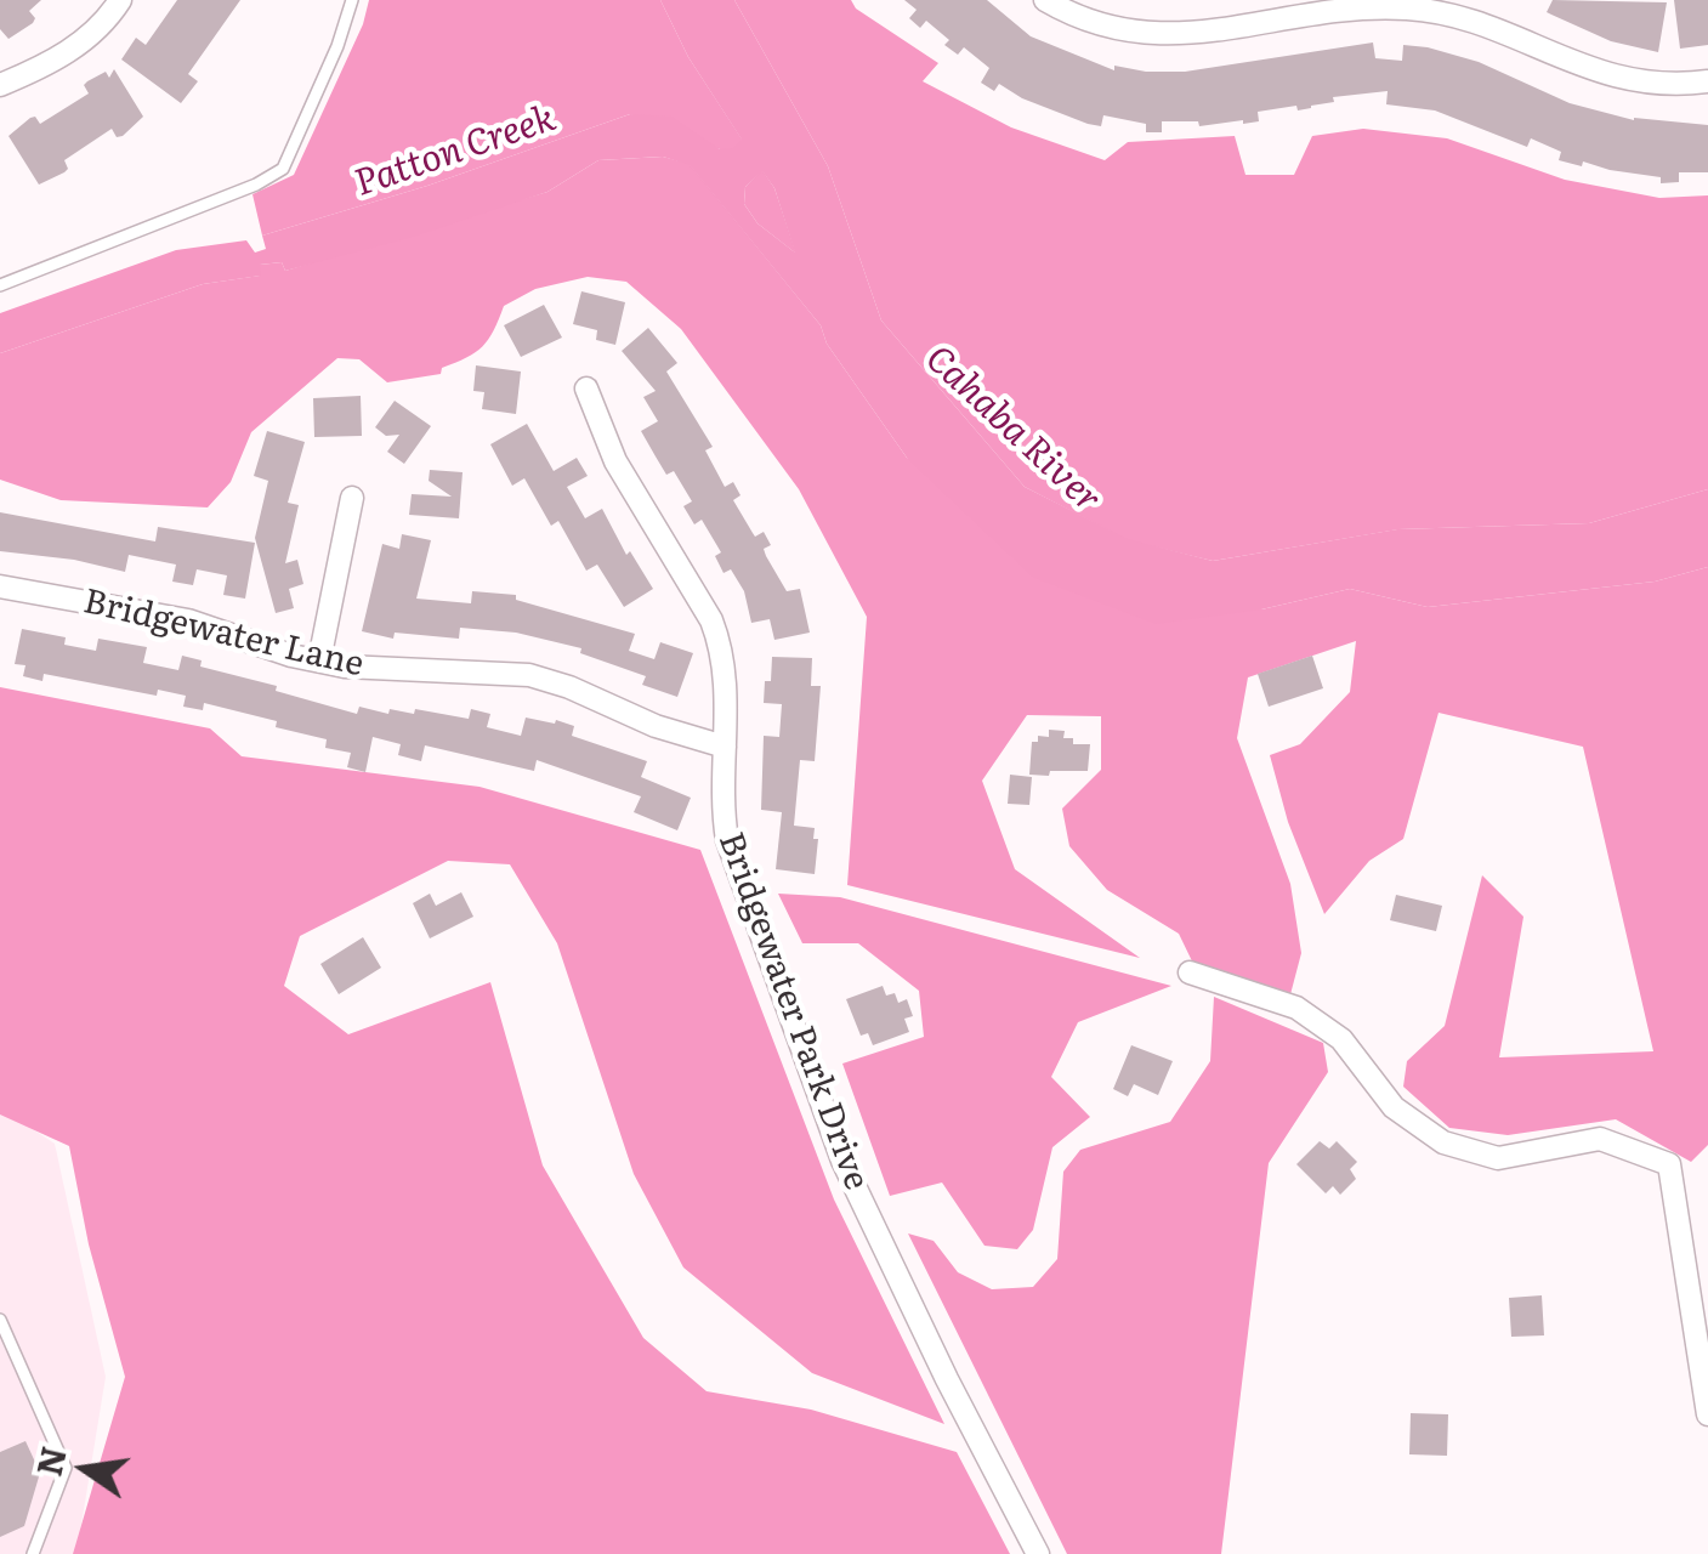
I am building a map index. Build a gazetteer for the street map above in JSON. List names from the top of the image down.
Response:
{
  "streets": {
    "street": ["Bridgewater Lane", "Bridgewater Park Drive"]
  },
  "crossings": [
    ["Bridgewater Lane", "Bridgewater Park Drive"]
  ],
  "water": ["Patton Creek", "Cahaba River"],
  "north": "left"
}
